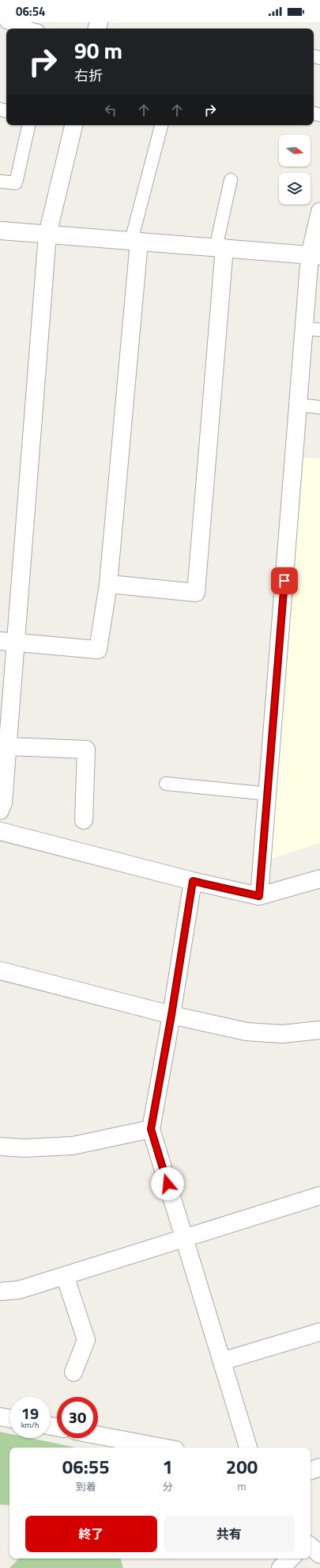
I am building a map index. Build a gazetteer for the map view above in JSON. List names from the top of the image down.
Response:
{
  "north": "right",
  "page": {
    "status": "06:54",
    "turn": ["90 m", "右折"],
    "speed": "19 km/h",
    "limit": "30",
    "eta": [
      "06:55",
      "到着",
      "1",
      "分",
      "200",
      "m"
    ],
    "buttons": ["終了", "共有"]
  }
}
